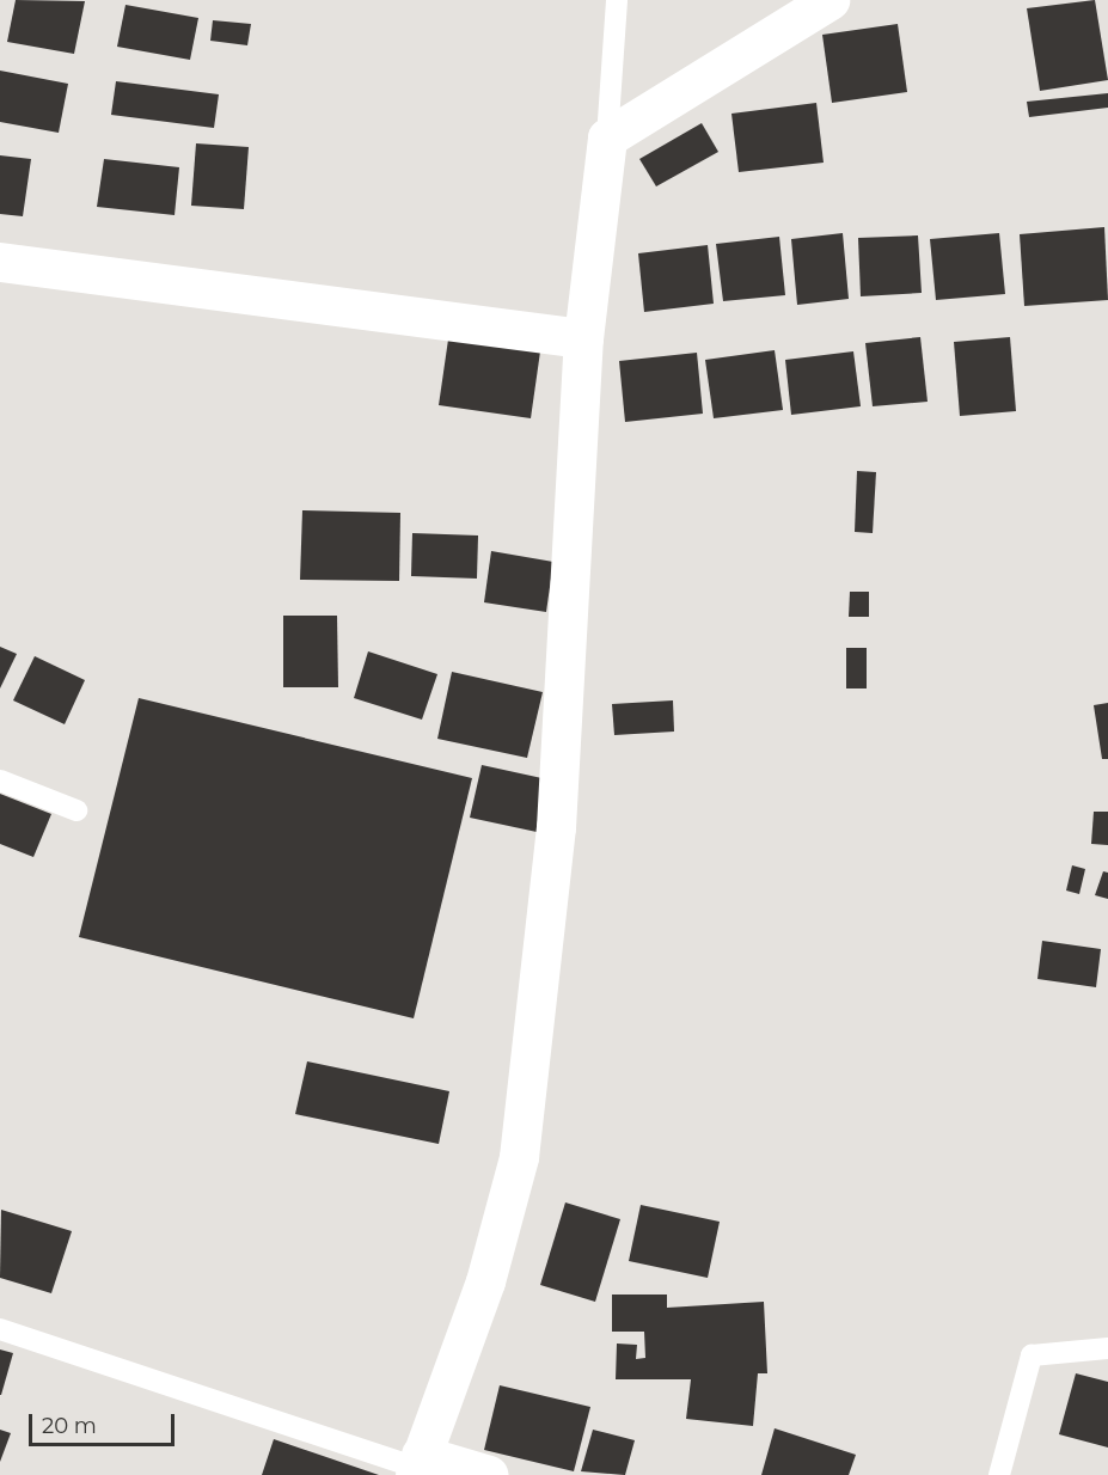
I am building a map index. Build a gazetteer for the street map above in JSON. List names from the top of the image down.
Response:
{
  "scale_bar": "20 m"
}
